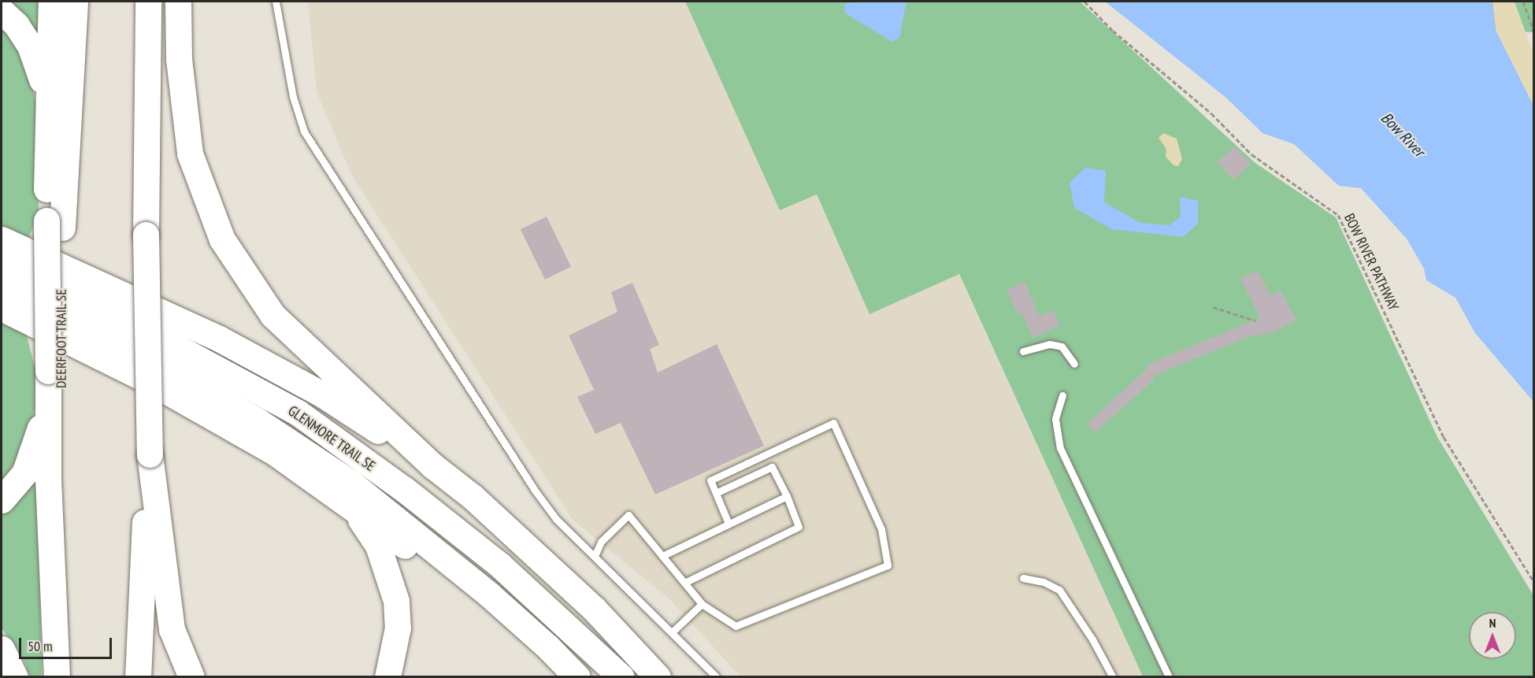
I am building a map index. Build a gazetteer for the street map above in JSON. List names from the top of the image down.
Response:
{
  "streets": {
    "highway": ["DEERFOOT TRAIL SE", "GLENMORE TRAIL SE"],
    "path": ["BOW RIVER PATHWAY"]
  },
  "water": ["Bow River"],
  "scale_bar": "50 m",
  "north": "top"
}
